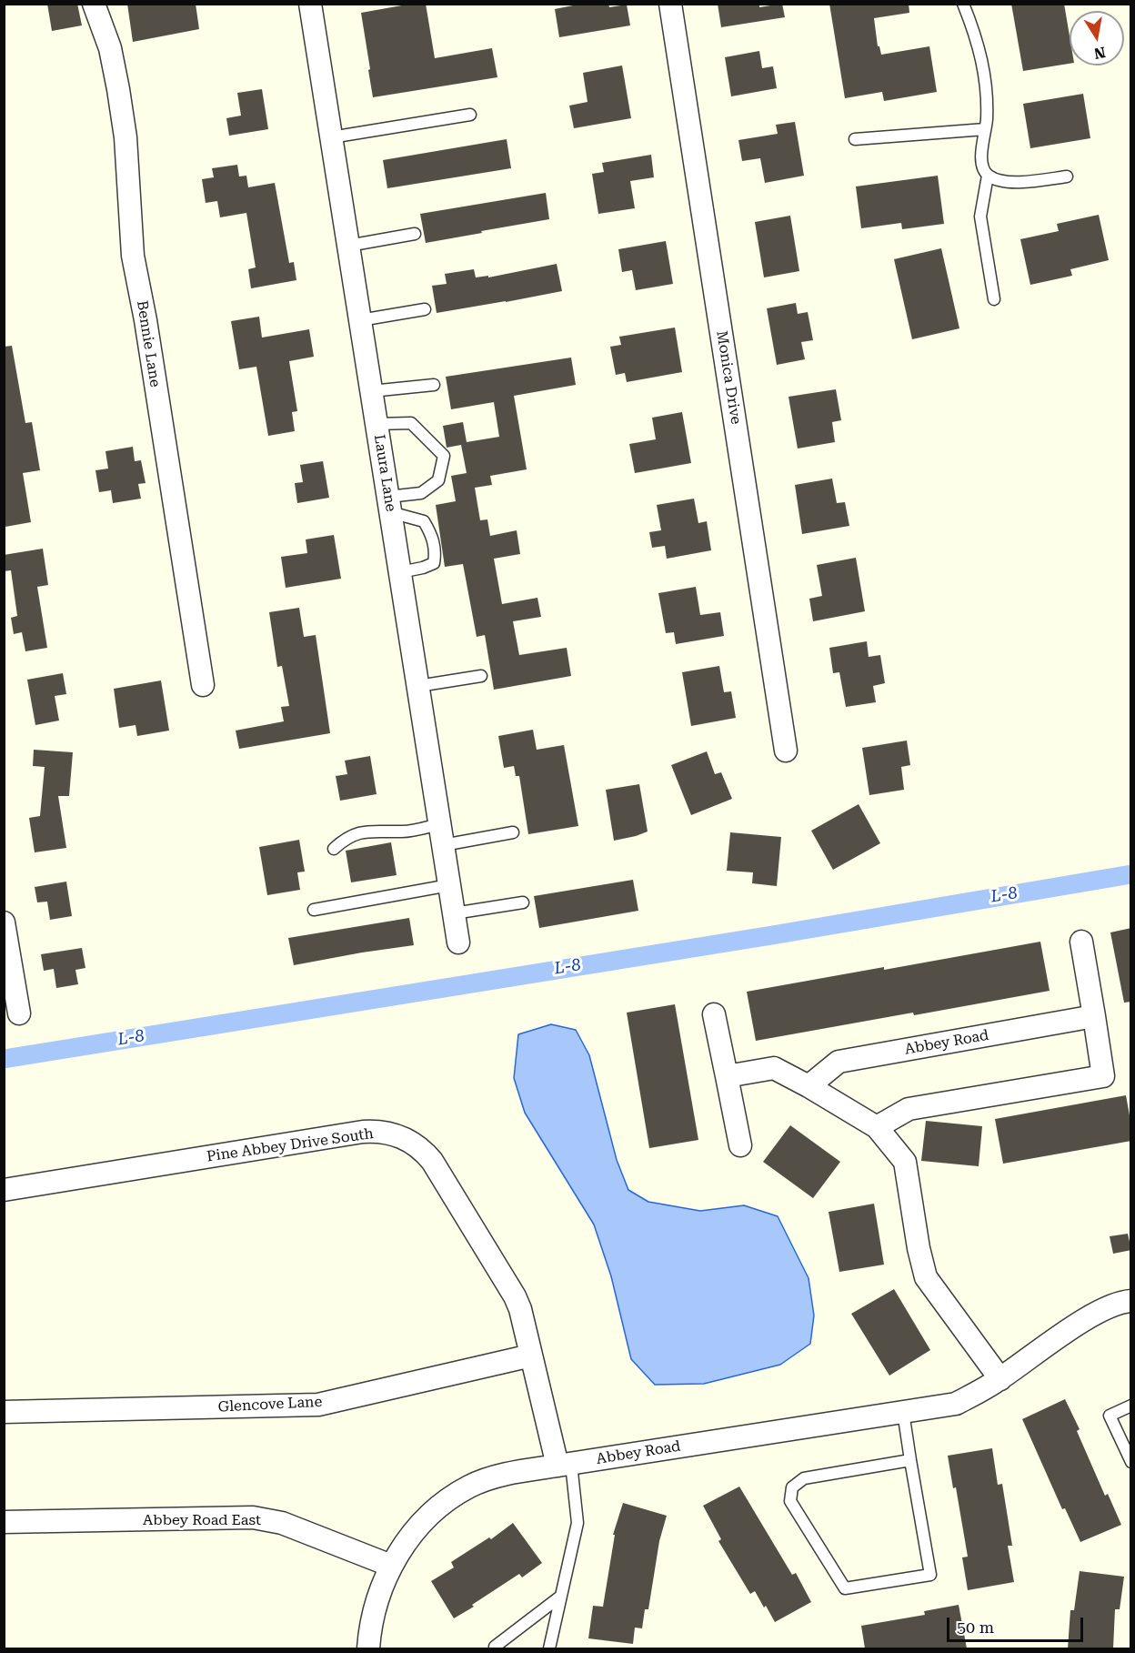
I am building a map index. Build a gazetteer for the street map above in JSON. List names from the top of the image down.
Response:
{
  "streets": {
    "street": [
      "Bennie Lane",
      "Monica Drive",
      "Laura Lane",
      "Abbey Road",
      "Pine Abbey Drive South",
      "Glencove Lane",
      "Abbey Road East"
    ]
  },
  "crossings": [
    ["Abbey Road", "Pine Abbey Drive South"],
    ["Abbey Road", "Abbey Road East"],
    ["Pine Abbey Drive South", "Glencove Lane"]
  ],
  "water": ["L-8"],
  "scale_bar": "50 m",
  "north": "bottom"
}
